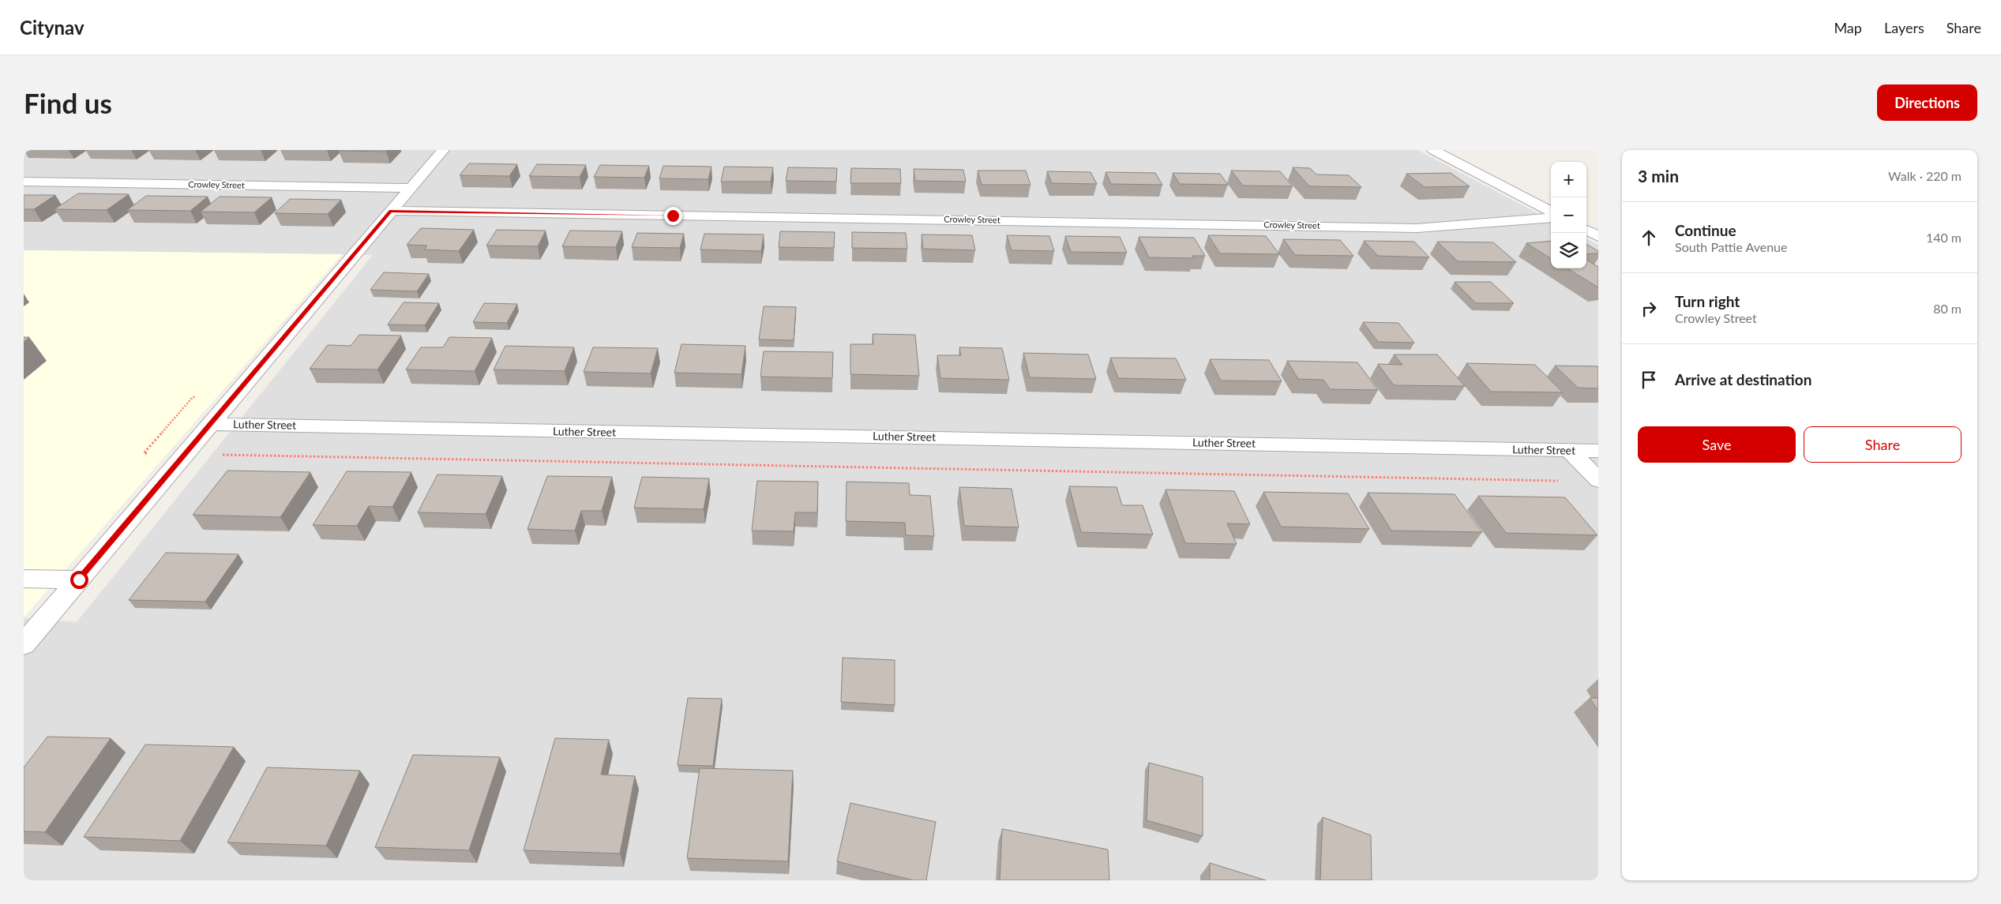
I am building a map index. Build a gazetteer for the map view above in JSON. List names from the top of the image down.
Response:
{
  "streets": {
    "street": ["Crowley Street", "Luther Street"]
  },
  "page": {
    "header": "Citynav",
    "nav": ["Map", "Layers", "Share"],
    "buttons": [
      "Directions",
      ["Save", "Share"]
    ],
    "title": "Find us",
    "heading": ["3 min", "Walk · 220 m"],
    "map_buttons": ["+", "−"],
    "list": [
      ["Continue", "South Pattie Avenue", "140 m"],
      ["Turn right", "Crowley Street", "80 m"],
      "Arrive at destination"
    ]
  }
}
